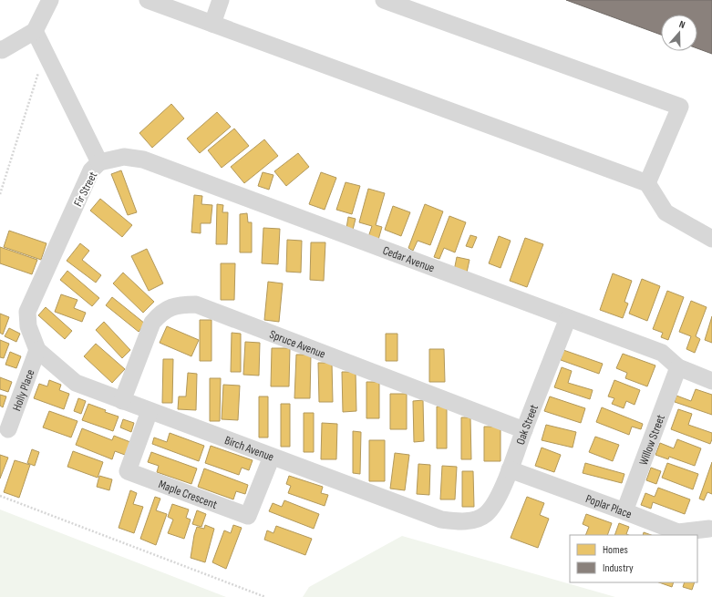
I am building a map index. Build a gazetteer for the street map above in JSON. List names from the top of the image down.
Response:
{
  "streets": {
    "street": [
      "Fir Street",
      "Cedar Avenue",
      "Spruce Avenue",
      "Holly Place",
      "Oak Street",
      "Willow Street",
      "Birch Avenue",
      "Maple Crescent",
      "Poplar Place"
    ]
  },
  "crossings": [
    ["Fir Street", "Cedar Avenue"],
    ["Fir Street", "Holly Place"],
    ["Fir Street", "Birch Avenue"],
    ["Cedar Avenue", "Oak Street"],
    ["Cedar Avenue", "Willow Street"],
    ["Spruce Avenue", "Oak Street"],
    ["Spruce Avenue", "Birch Avenue"],
    ["Holly Place", "Birch Avenue"],
    ["Oak Street", "Birch Avenue"],
    ["Oak Street", "Poplar Place"],
    ["Willow Street", "Poplar Place"],
    ["Birch Avenue", "Maple Crescent"]
  ],
  "legend": ["Homes", "Industry"],
  "north": "top"
}
